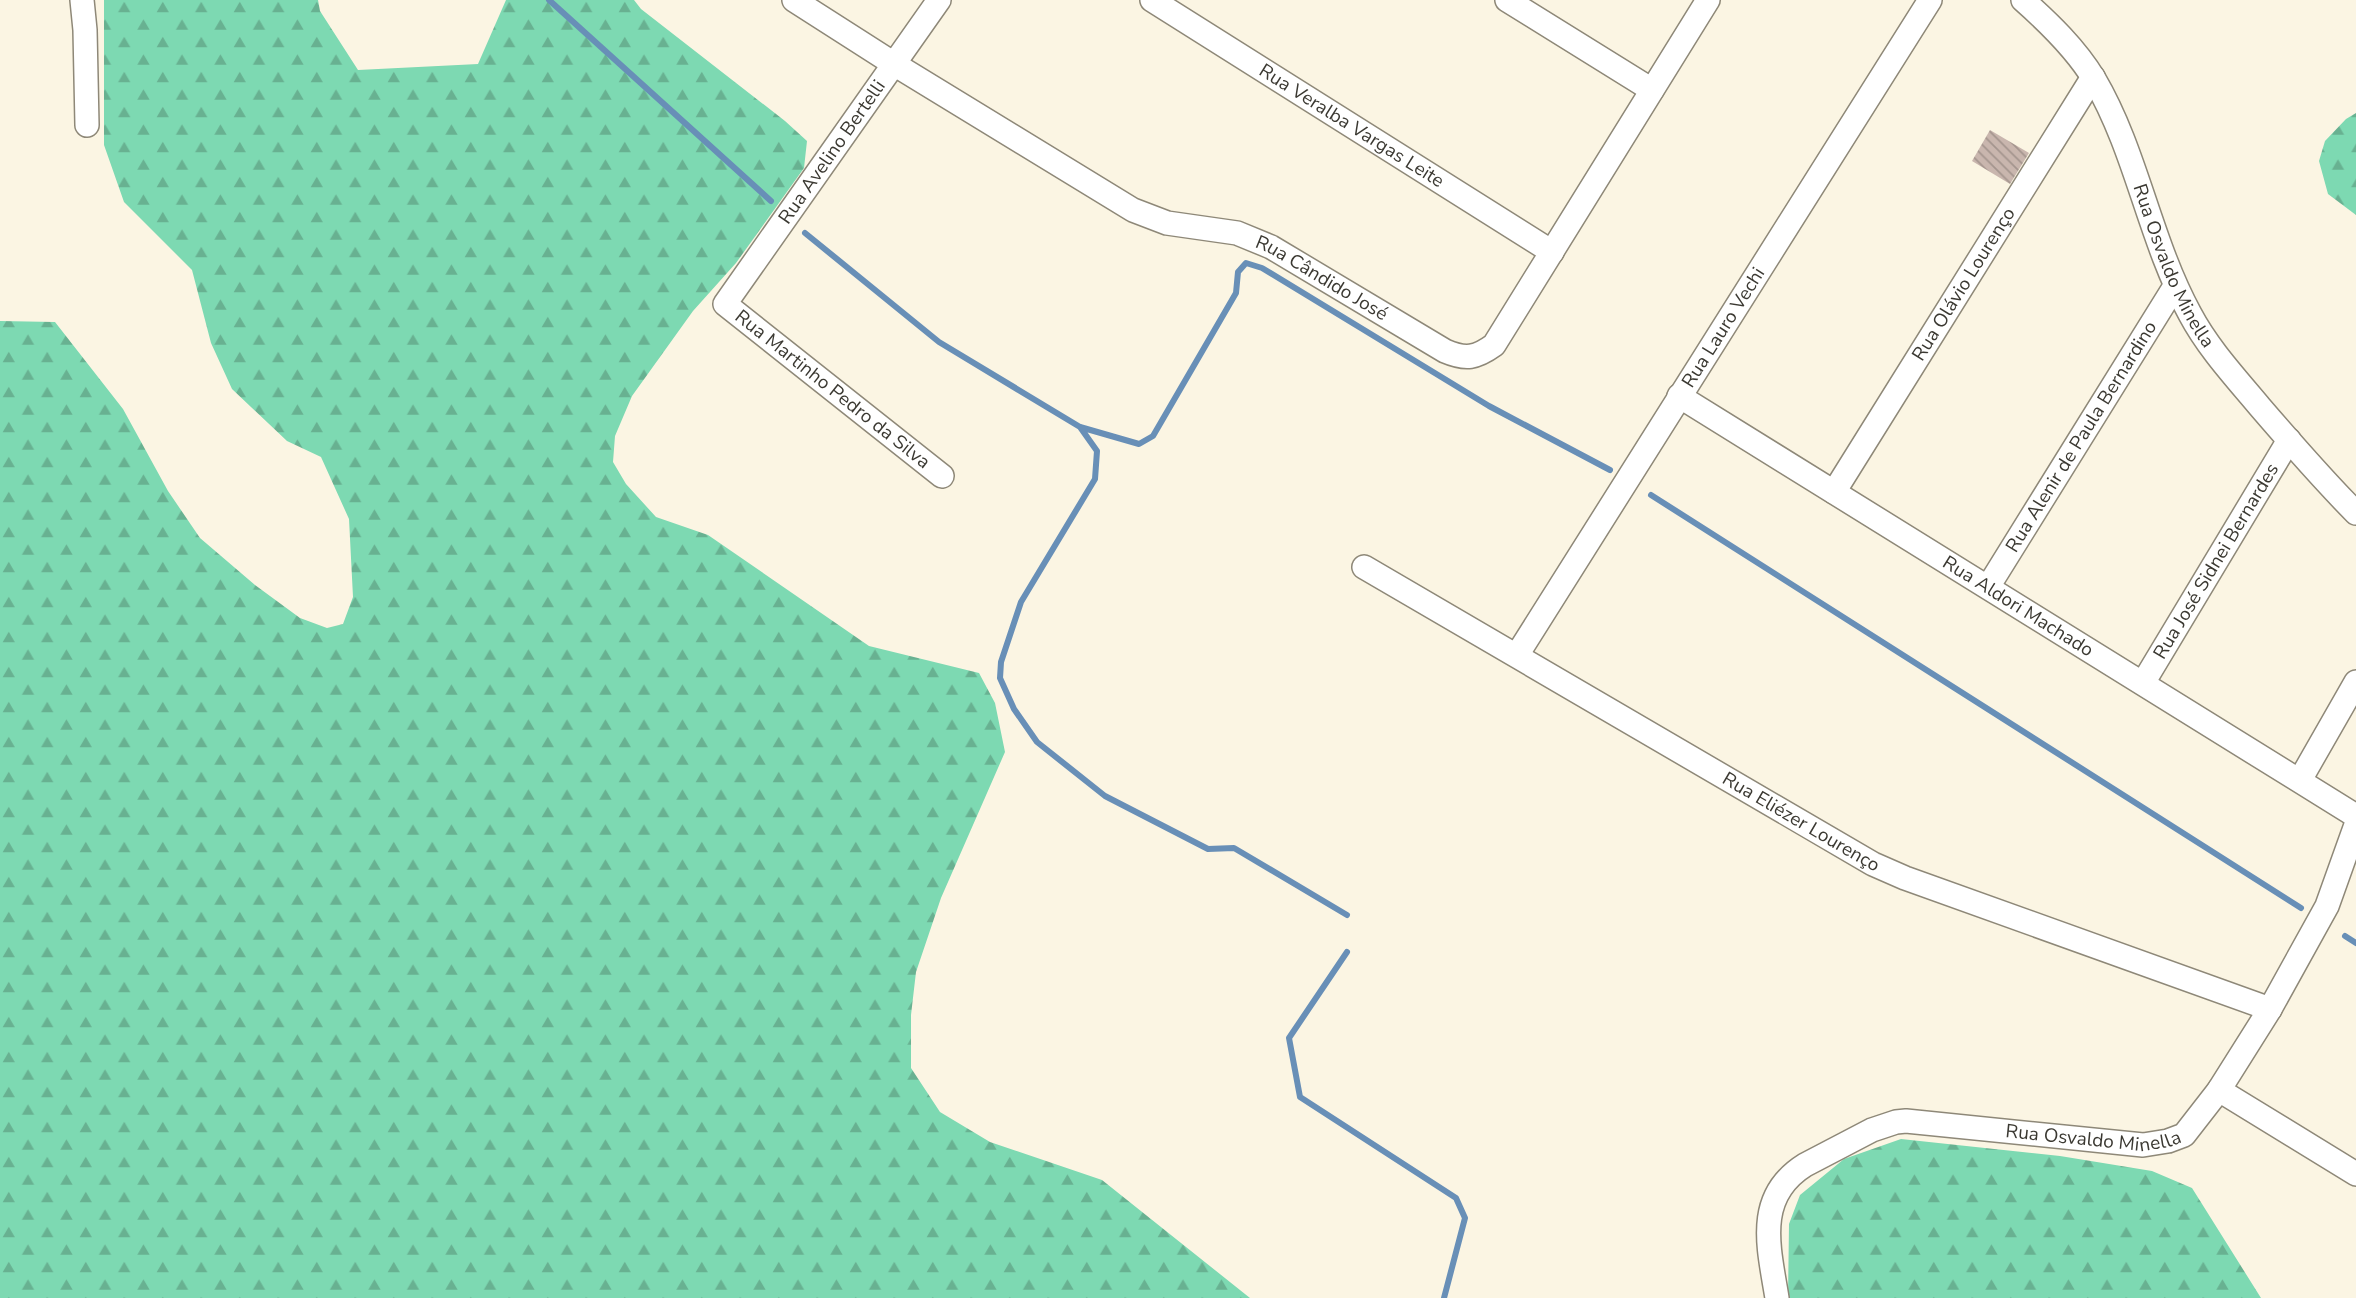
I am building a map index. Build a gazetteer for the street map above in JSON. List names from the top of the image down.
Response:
{
  "streets": {
    "street": [
      "Rua Veralba Vargas Leite",
      "Rua Avelino Bertelli",
      "Rua Osvaldo Minella",
      "Rua Cândido José",
      "Rua Olávio Lourenço",
      "Rua Lauro Vechi",
      "Rua Martinho Pedro da Silva",
      "Rua Alenir de Paula Bernardino",
      "Rua José Sidnei Bernardes",
      "Rua Aldori Machado",
      "Rua Eliézer Lourenço"
    ]
  },
  "crossings": [
    ["Rua Veralba Vargas Leite", "Rua Cândido José"],
    ["Rua Avelino Bertelli", "Rua Cândido José"],
    ["Rua Avelino Bertelli", "Rua Martinho Pedro da Silva"],
    ["Rua Osvaldo Minella", "Rua Olávio Lourenço"],
    ["Rua Osvaldo Minella", "Rua Alenir de Paula Bernardino"],
    ["Rua Osvaldo Minella", "Rua José Sidnei Bernardes"],
    ["Rua Osvaldo Minella", "Rua Eliézer Lourenço"],
    ["Rua Olávio Lourenço", "Rua Aldori Machado"],
    ["Rua Lauro Vechi", "Rua Aldori Machado"],
    ["Rua Lauro Vechi", "Rua Eliézer Lourenço"],
    ["Rua Alenir de Paula Bernardino", "Rua Aldori Machado"],
    ["Rua José Sidnei Bernardes", "Rua Aldori Machado"]
  ]
}
